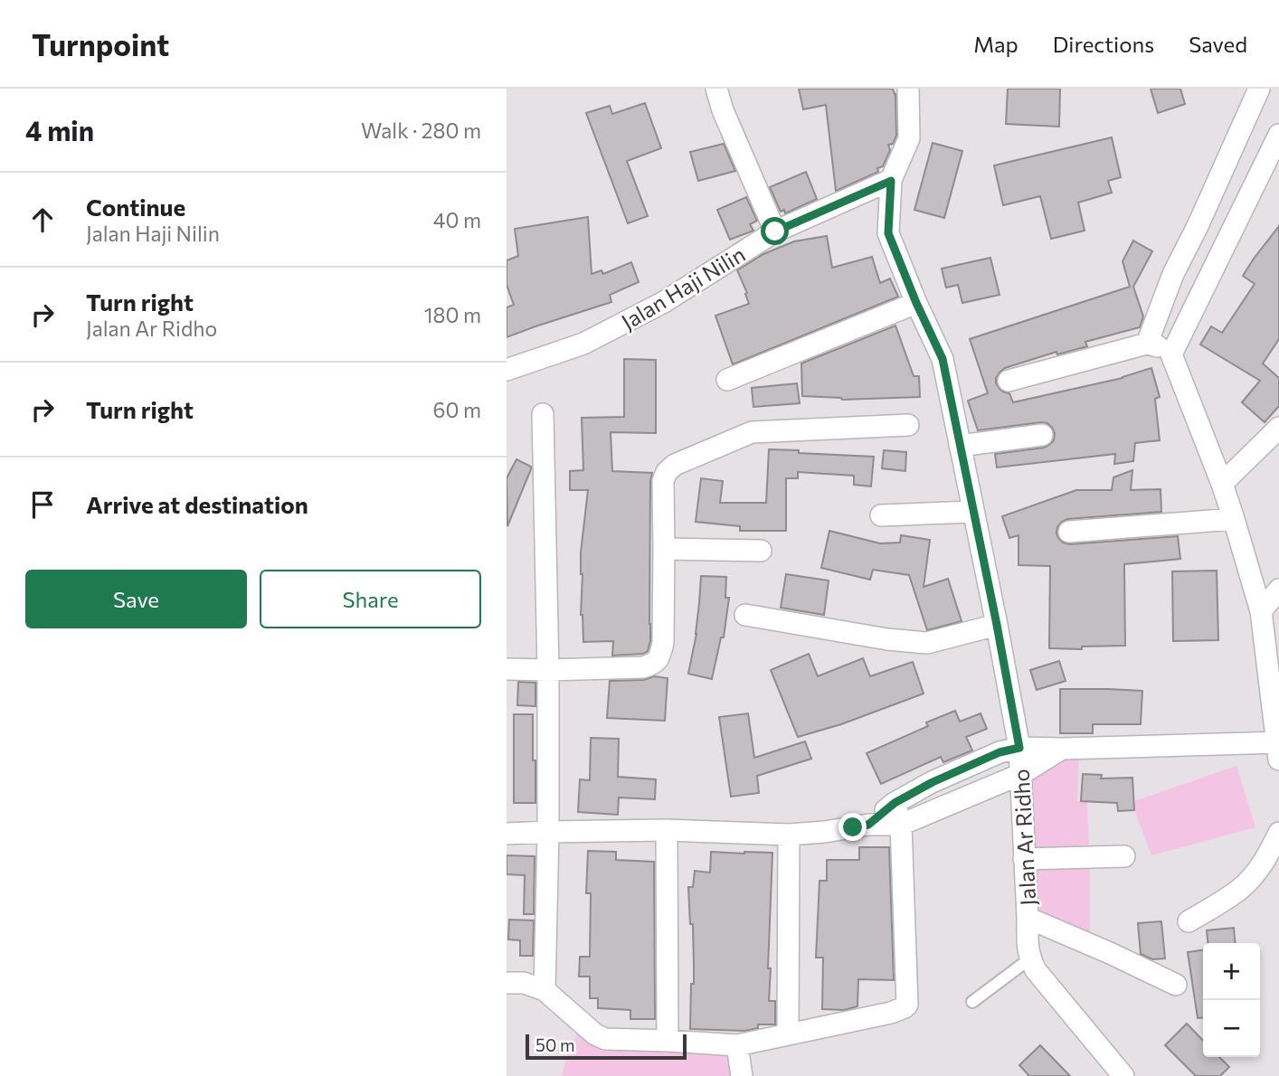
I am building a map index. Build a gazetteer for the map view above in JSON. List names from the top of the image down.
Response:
{
  "streets": {
    "street": ["Jalan Haji Nilin", "Jalan Ar Ridho"]
  },
  "crossings": [
    ["Jalan Haji Nilin", "Jalan Ar Ridho"]
  ],
  "scale_bar": "50 m",
  "page": {
    "header": "Turnpoint",
    "nav": ["Map", "Directions", "Saved"],
    "heading": ["4 min", "Walk · 280 m"],
    "list": [
      ["Continue", "Jalan Haji Nilin", "40 m"],
      ["Turn right", "Jalan Ar Ridho", "180 m"],
      ["Turn right", "60 m"],
      "Arrive at destination"
    ],
    "buttons": ["Save", "Share"],
    "map_buttons": ["+", "−"],
    "scale": "50 m"
  }
}
